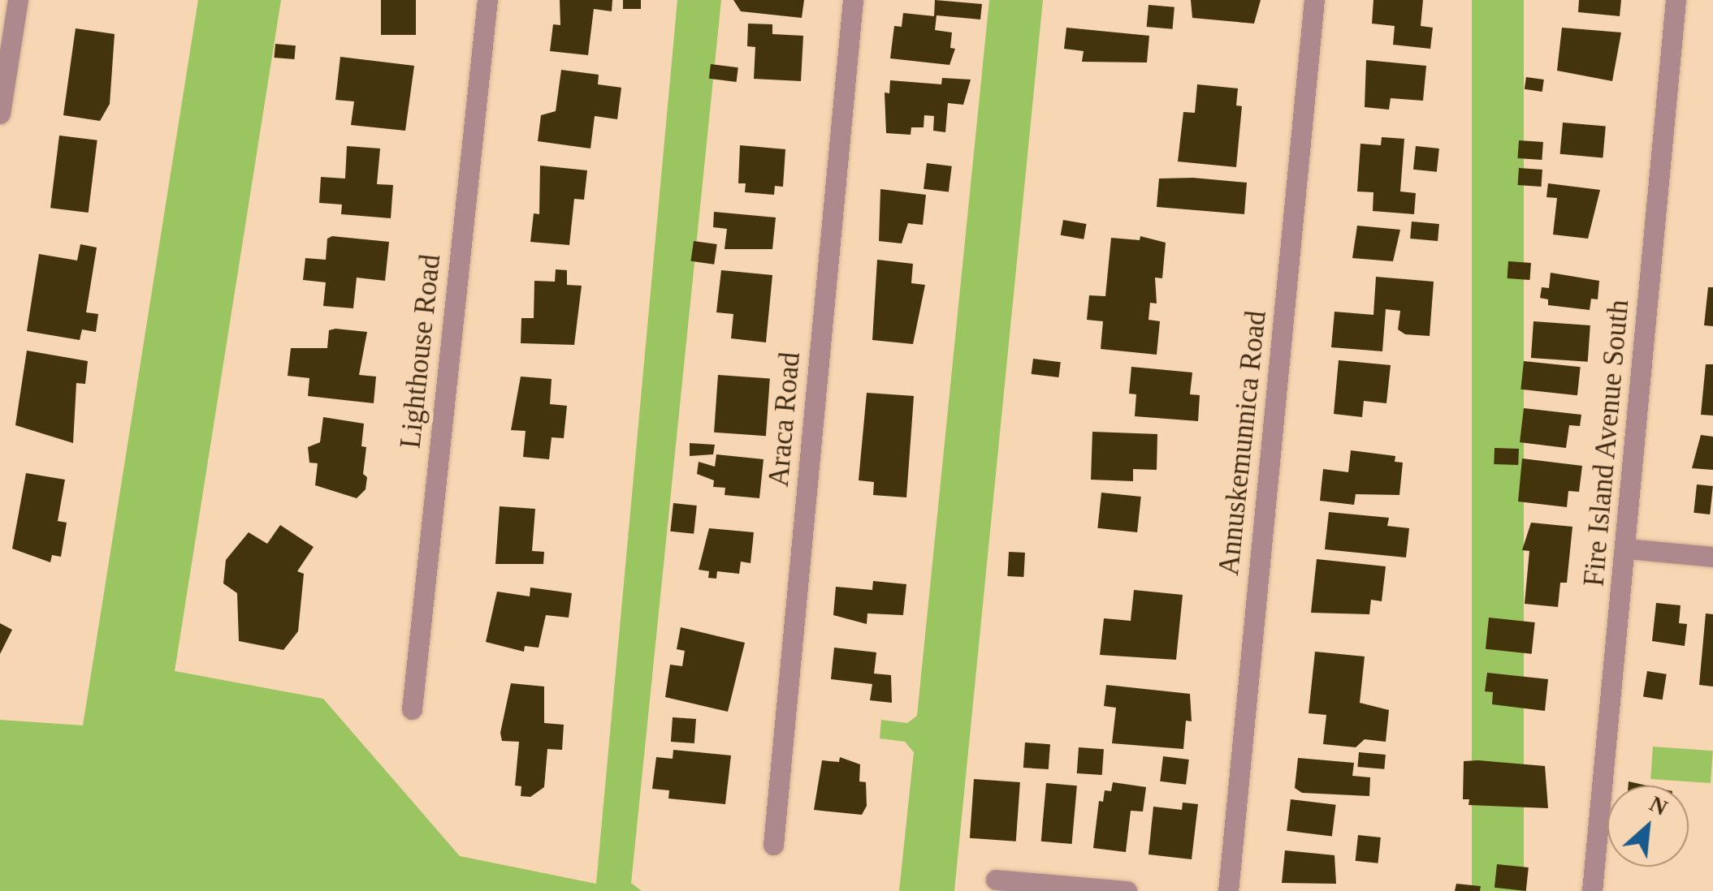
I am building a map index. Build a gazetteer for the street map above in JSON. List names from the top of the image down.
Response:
{
  "streets": {
    "street": [
      "Lighthouse Road",
      "Araca Road",
      "Annuskemunnica Road",
      "Fire Island Avenue South"
    ]
  },
  "north": "top right"
}
